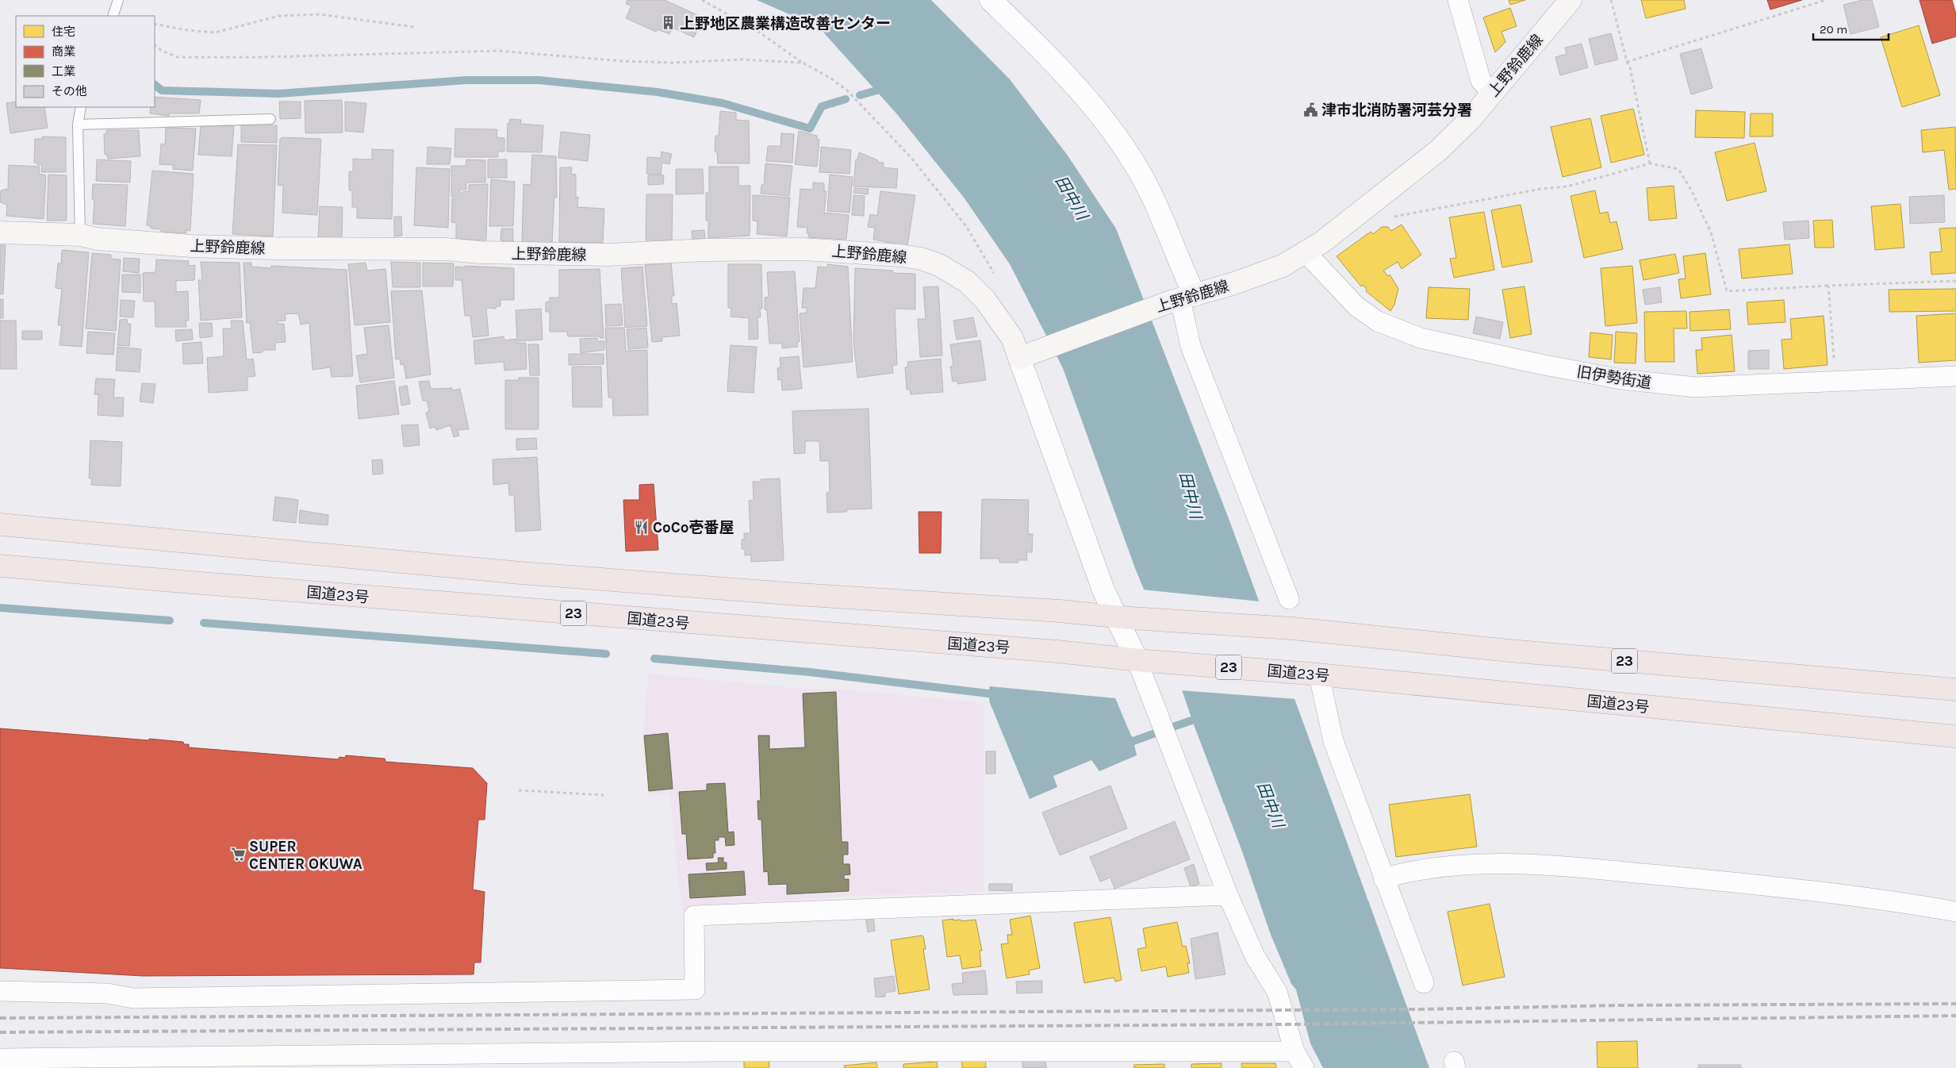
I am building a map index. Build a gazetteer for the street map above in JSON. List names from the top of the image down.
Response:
{
  "streets": {
    "highway": ["国道23号", "23"],
    "main road": ["上野鈴鹿線"],
    "street": ["旧伊勢街道"]
  },
  "crossings": [
    ["上野鈴鹿線", "旧伊勢街道"]
  ],
  "water": ["田中川"],
  "places": {
    "building": ["上野地区農業構造改善センター"],
    "public building": ["津市北消防署河芸分署"],
    "restaurant": ["CoCo壱番屋"],
    "supermarket": ["SUPER CENTER OKUWA"]
  },
  "legend": [
    "住宅",
    "商業",
    "工業",
    "その他"
  ],
  "scale_bar": "20 m"
}
